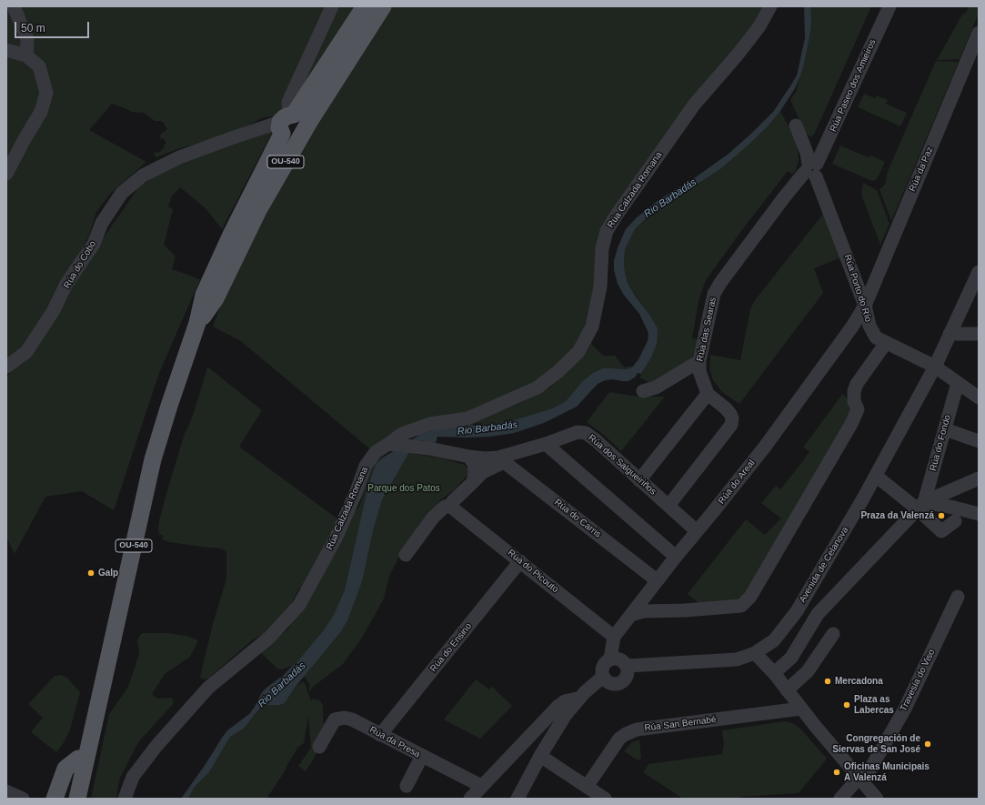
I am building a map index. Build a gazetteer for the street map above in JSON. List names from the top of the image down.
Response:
{
  "streets": {
    "main road": ["OU-540"],
    "street": [
      "Rúa Paseo dos Amieiros",
      "Rúa da Paz",
      "Rúa Calzada Romana",
      "Rúa do Cobo",
      "Rúa Porto do Río",
      "Rúa das Searas",
      "Rúa do Fondo",
      "Rúa dos Salgueiriños",
      "Rúa do Areal",
      "Rúa do Carris",
      "Avenida de Celanova",
      "Rúa do Picouto",
      "Rúa do Ensino",
      "Travesía do Viso",
      "Rúa San Bernabé",
      "Rúa da Presa"
    ]
  },
  "crossings": [
    ["Rúa Paseo dos Amieiros", "Rúa Porto do Río"],
    ["Rúa Paseo dos Amieiros", "Rúa das Searas"],
    ["OU-540", "Rúa do Cobo"],
    ["Rúa da Paz", "Rúa Porto do Río"],
    ["Rúa da Paz", "Rúa do Areal"],
    ["Rúa Calzada Romana", "Rúa dos Salgueiriños"],
    ["Rúa Porto do Río", "Rúa das Searas"],
    ["Rúa Porto do Río", "Rúa do Fondo"],
    ["Rúa Porto do Río", "Rúa do Areal"],
    ["Rúa Porto do Río", "Avenida de Celanova"],
    ["Rúa dos Salgueiriños", "Rúa do Areal"],
    ["Rúa dos Salgueiriños", "Rúa do Carris"],
    ["Rúa do Areal", "Rúa do Carris"],
    ["Rúa do Areal", "Avenida de Celanova"],
    ["Rúa do Areal", "Rúa do Picouto"],
    ["Rúa do Picouto", "Rúa do Ensino"],
    ["Rúa do Ensino", "Rúa da Presa"]
  ],
  "water": ["Rio Barbadás"],
  "parks": ["Parque dos Patos"],
  "places": [
    "Praza da Valenzá",
    "Galp",
    "Mercadona",
    "Plaza as Labercas",
    "Congregación de Siervas de San José",
    "Oficinas Municipais A Valenzá"
  ],
  "scale_bar": "50 m"
}
